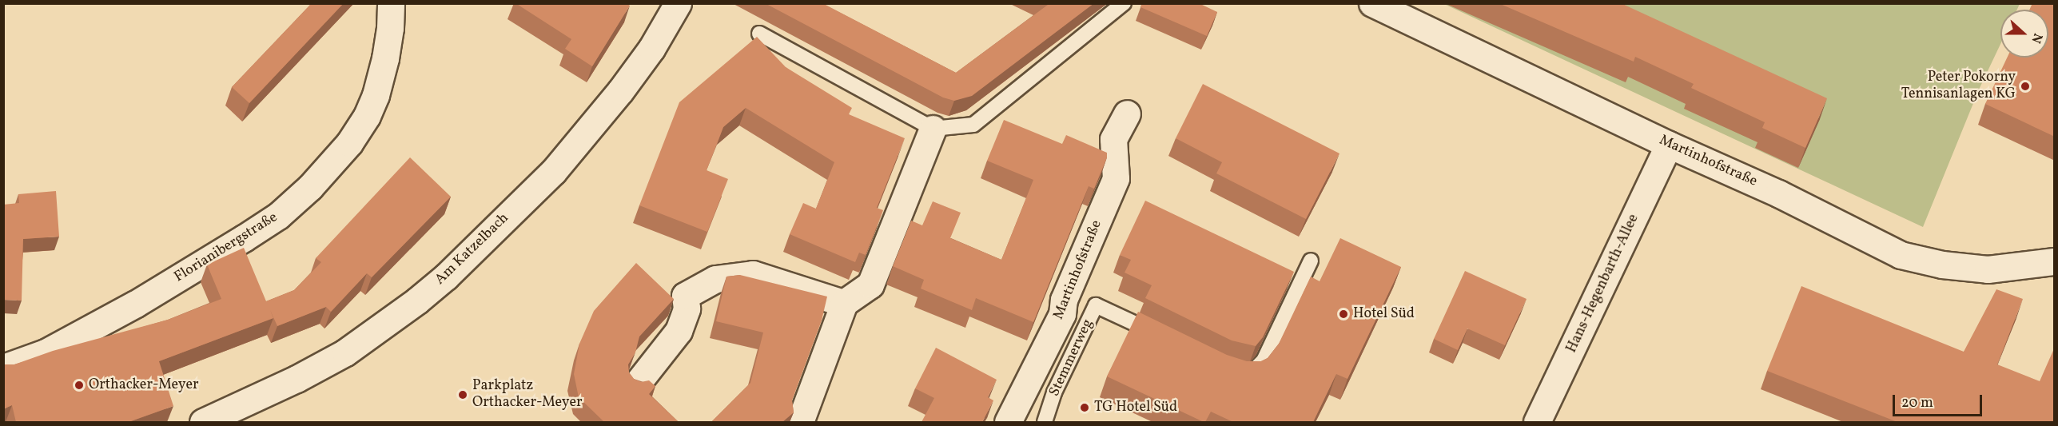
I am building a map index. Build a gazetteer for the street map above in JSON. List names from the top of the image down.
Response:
{
  "streets": {
    "street": [
      "Martinhofstraße",
      "Florianibergstraße",
      "Am Katzelbach",
      "Hans-Hegenbarth-Allee"
    ],
    "lane": ["Stemmerweg"]
  },
  "crossings": [
    ["Martinhofstraße", "Hans-Hegenbarth-Allee"]
  ],
  "places": [
    "Peter Pokorny Tennisanlagen KG",
    "Hotel Süd",
    "Orthacker-Meyer",
    "Parkplatz Orthacker-Meyer",
    "TG Hotel Süd"
  ],
  "scale_bar": "20 m",
  "north": "right"
}
